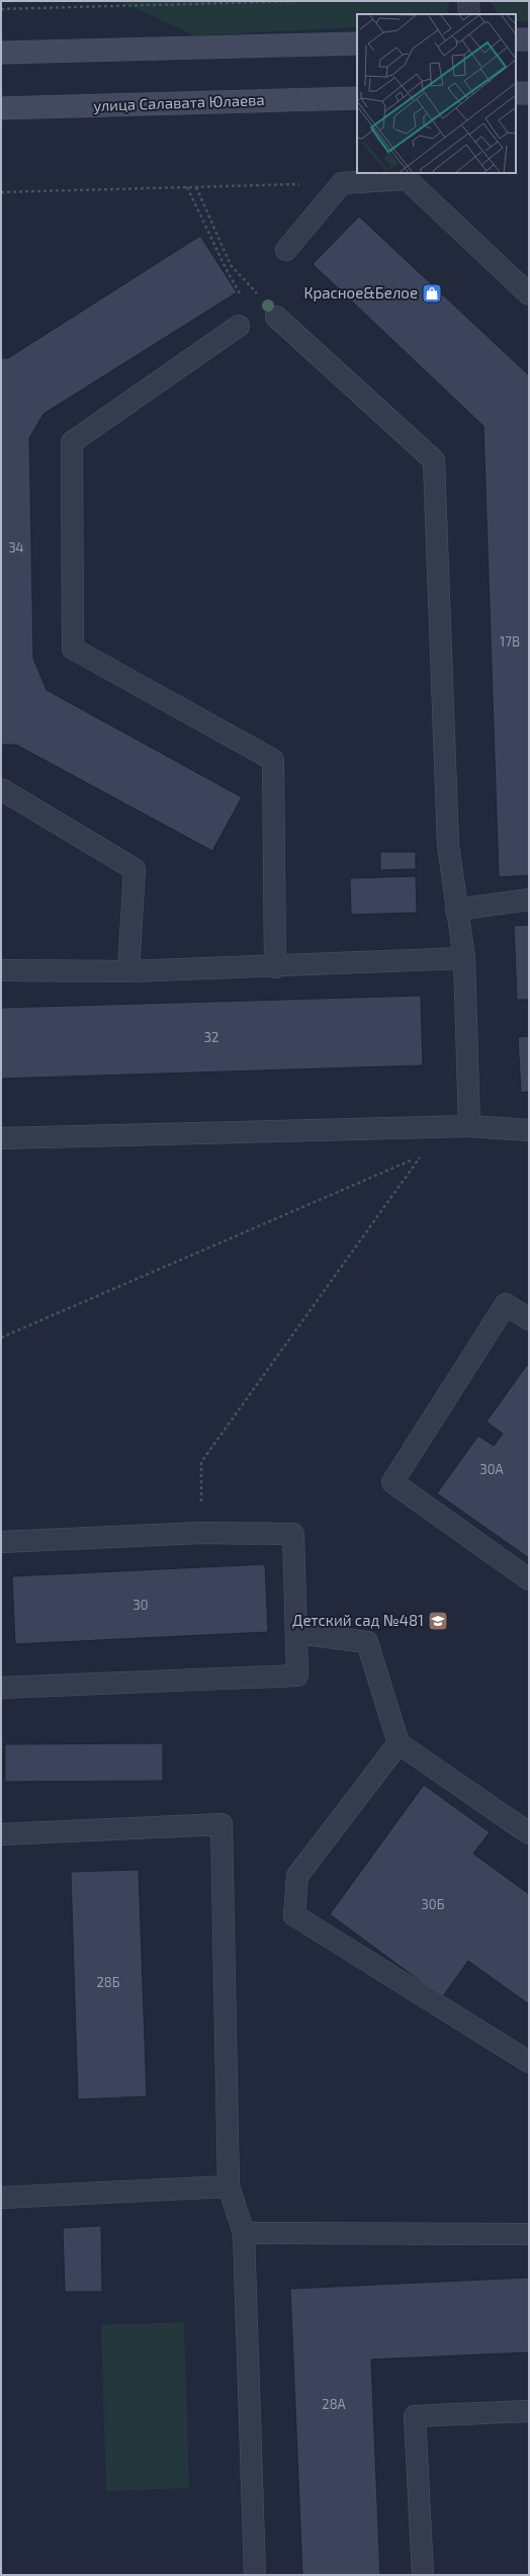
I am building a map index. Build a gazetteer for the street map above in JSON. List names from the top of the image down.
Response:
{
  "streets": {
    "main road": ["улица Салавата Юлаева"]
  },
  "places": {
    "shop": ["Красное&Белое"],
    "school or university": ["Детский сад №481"]
  },
  "house_numbers": [
    "34",
    "17В",
    "32",
    "30А",
    "30",
    "30Б",
    "28Б",
    "28А"
  ]
}
